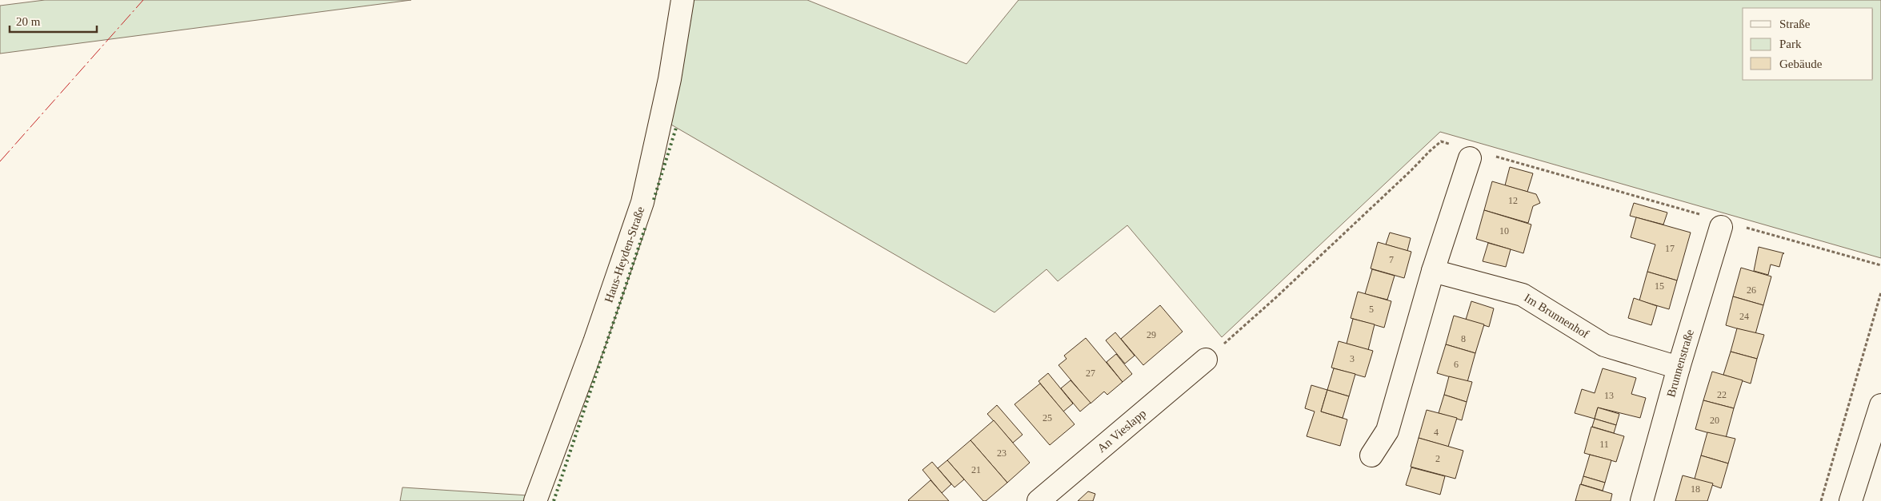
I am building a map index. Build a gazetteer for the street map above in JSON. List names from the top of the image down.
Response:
{
  "streets": {
    "street": [
      "Haus-Heyden-Straße",
      "Im Brunnenhof",
      "Brunnenstraße",
      "An Vieslapp"
    ]
  },
  "crossings": [
    ["Im Brunnenhof", "Brunnenstraße"]
  ],
  "house_numbers": [
    "12",
    "10",
    "17",
    "7",
    "15",
    "26",
    "5",
    "24",
    "29",
    "8",
    "3",
    "6",
    "27",
    "22",
    "13",
    "25",
    "20",
    "4",
    "11",
    "23",
    "2",
    "21",
    "18"
  ],
  "legend": ["Straße", "Park", "Gebäude"],
  "scale_bar": "20 m"
}
